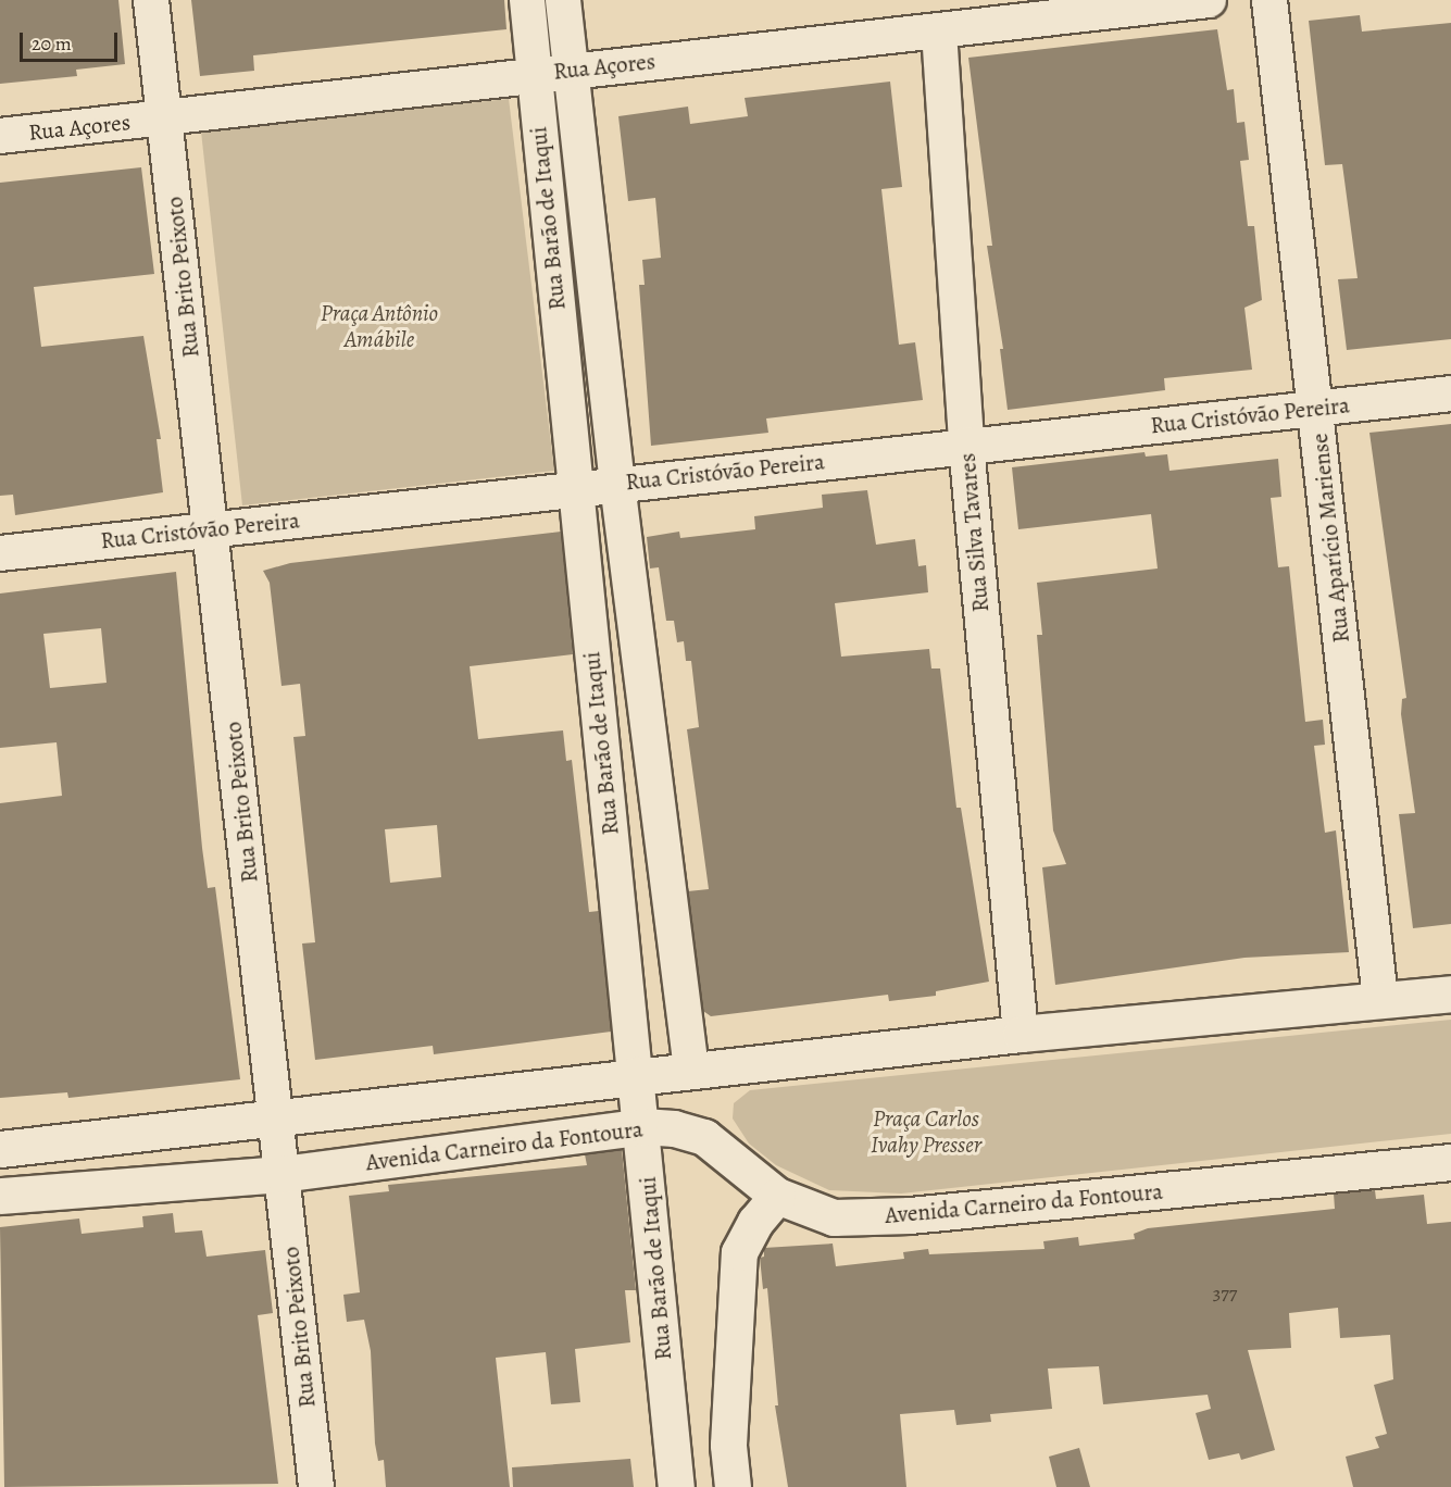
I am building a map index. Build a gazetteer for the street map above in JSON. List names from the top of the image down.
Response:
{
  "streets": {
    "main road": ["Rua Barão de Itaqui", "Avenida Carneiro da Fontoura"],
    "street": [
      "Rua Açores",
      "Rua Brito Peixoto",
      "Rua Cristóvão Pereira",
      "Rua Silva Tavares",
      "Rua Aparício Mariense"
    ]
  },
  "crossings": [
    ["Rua Açores", "Rua Barão de Itaqui"],
    ["Rua Açores", "Rua Brito Peixoto"],
    ["Rua Açores", "Rua Silva Tavares"],
    ["Rua Barão de Itaqui", "Rua Cristóvão Pereira"],
    ["Rua Barão de Itaqui", "Avenida Carneiro da Fontoura"],
    ["Rua Brito Peixoto", "Rua Cristóvão Pereira"],
    ["Rua Brito Peixoto", "Avenida Carneiro da Fontoura"],
    ["Rua Cristóvão Pereira", "Rua Silva Tavares"],
    ["Rua Cristóvão Pereira", "Rua Aparício Mariense"]
  ],
  "parks": ["Praça Antônio Amábile", "Praça Carlos Ivahy Presser"],
  "house_numbers": ["377"],
  "scale_bar": "20 m"
}
